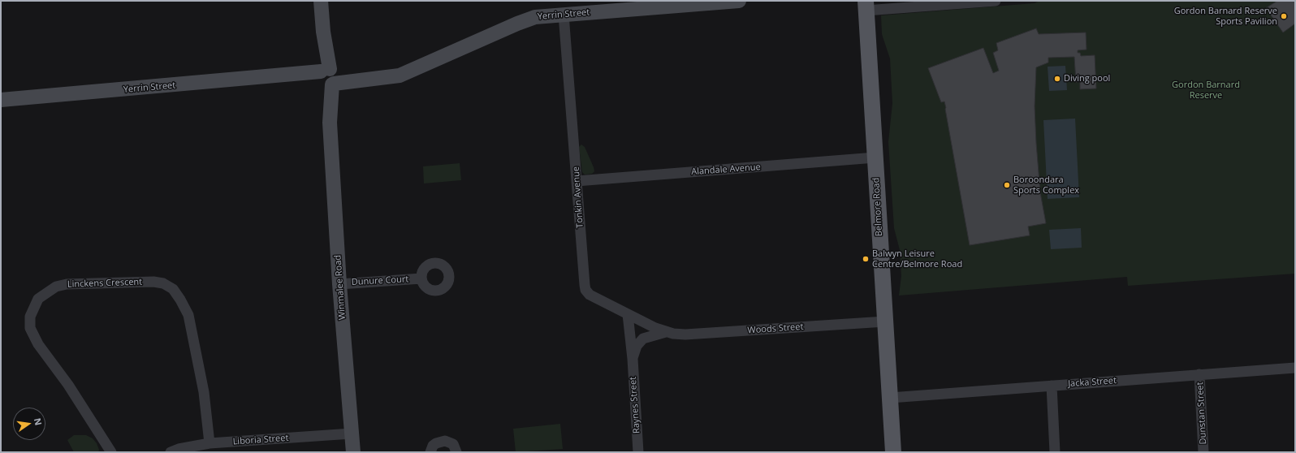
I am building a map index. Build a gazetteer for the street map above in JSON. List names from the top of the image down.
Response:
{
  "streets": {
    "main road": ["Belmore Road"],
    "street": [
      "Yerrin Street",
      "Alandale Avenue",
      "Tonkin Avenue",
      "Dunure Court",
      "Linckens Crescent",
      "Winmalee Road",
      "Woods Street",
      "Jacka Street",
      "Raynes Street",
      "Dunstan Street",
      "Liboria Street"
    ]
  },
  "crossings": [
    ["Yerrin Street", "Tonkin Avenue"],
    ["Yerrin Street", "Winmalee Road"],
    ["Alandale Avenue", "Tonkin Avenue"],
    ["Alandale Avenue", "Belmore Road"],
    ["Tonkin Avenue", "Woods Street"],
    ["Tonkin Avenue", "Raynes Street"],
    ["Belmore Road", "Woods Street"],
    ["Belmore Road", "Jacka Street"],
    ["Dunure Court", "Winmalee Road"],
    ["Linckens Crescent", "Liboria Street"],
    ["Winmalee Road", "Liboria Street"],
    ["Woods Street", "Raynes Street"],
    ["Jacka Street", "Dunstan Street"]
  ],
  "parks": ["Gordon Barnard Reserve"],
  "places": [
    "Gordon Barnard Reserve Sports Pavilion",
    "Diving pool",
    "Boroondara Sports Complex",
    "Balwyn Leisure Centre/Belmore Road"
  ],
  "north": "right"
}
